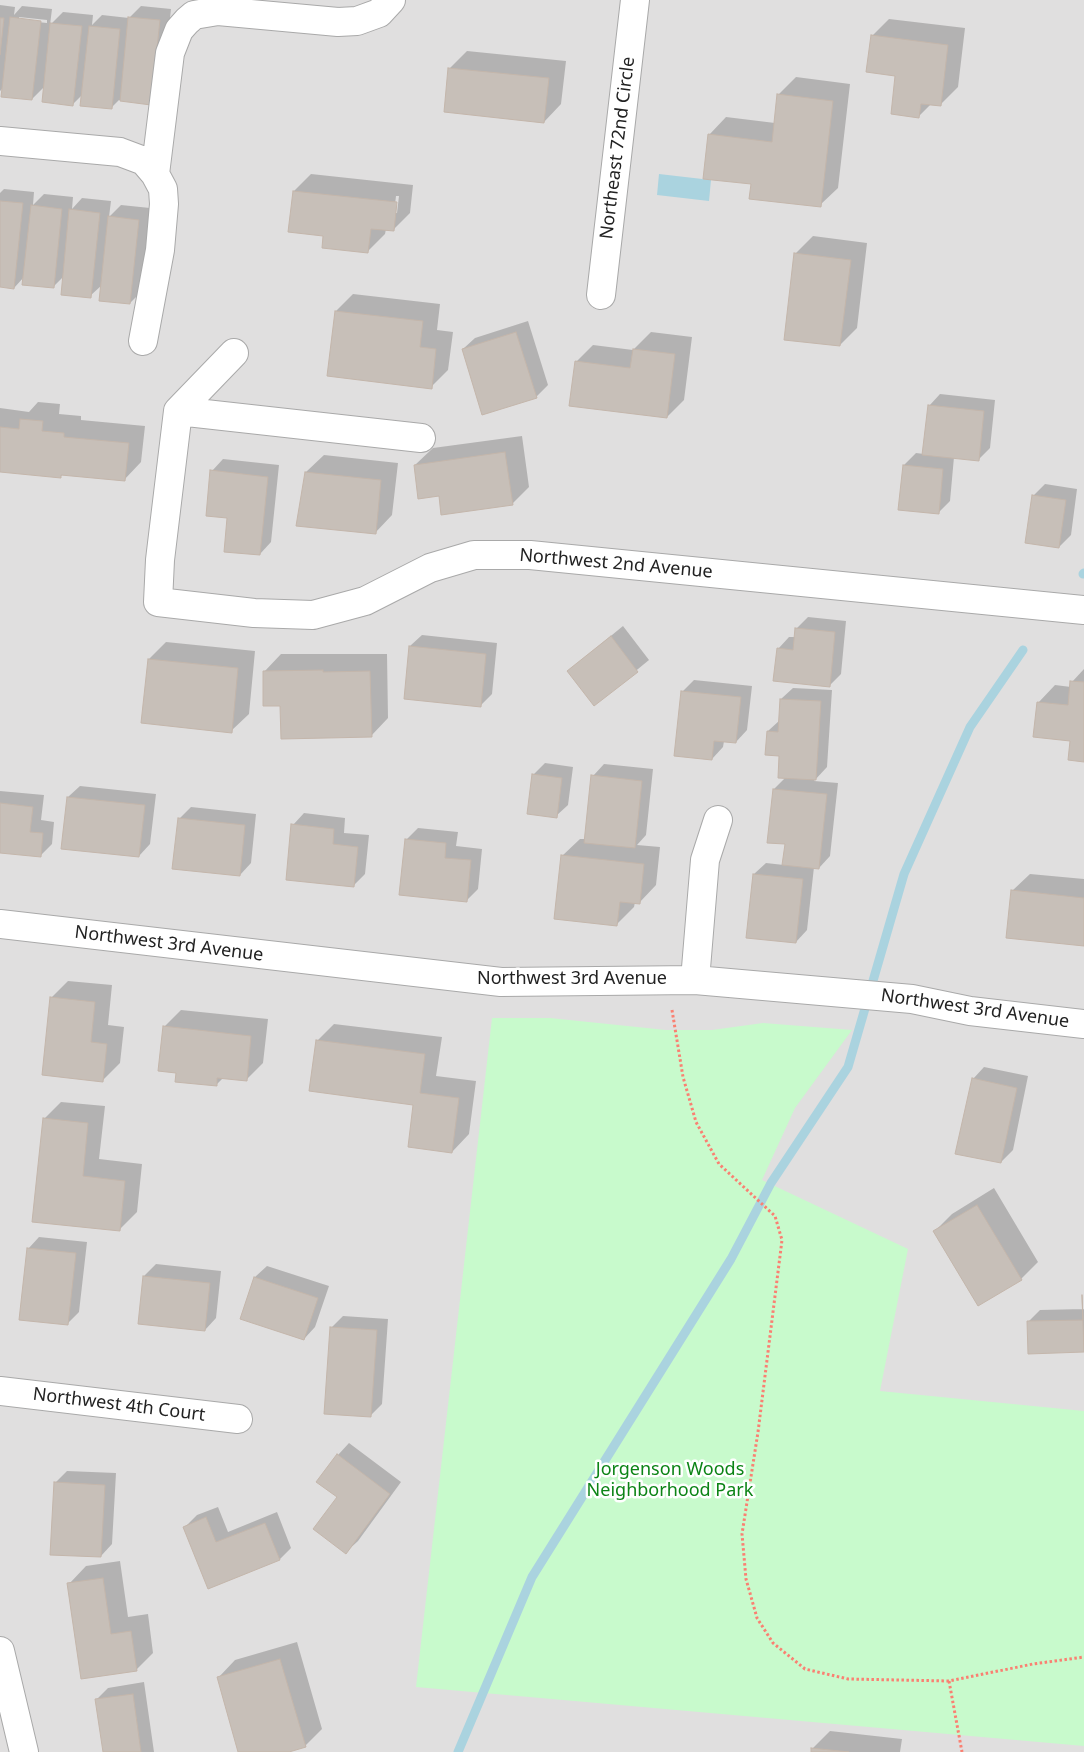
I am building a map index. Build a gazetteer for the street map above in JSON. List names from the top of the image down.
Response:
{
  "streets": {
    "street": [
      "Northeast 72nd Circle",
      "Northwest 2nd Avenue",
      "Northwest 3rd Avenue",
      "Northwest 4th Court"
    ]
  },
  "parks": ["Jorgenson Woods Neighborhood Park"]
}
